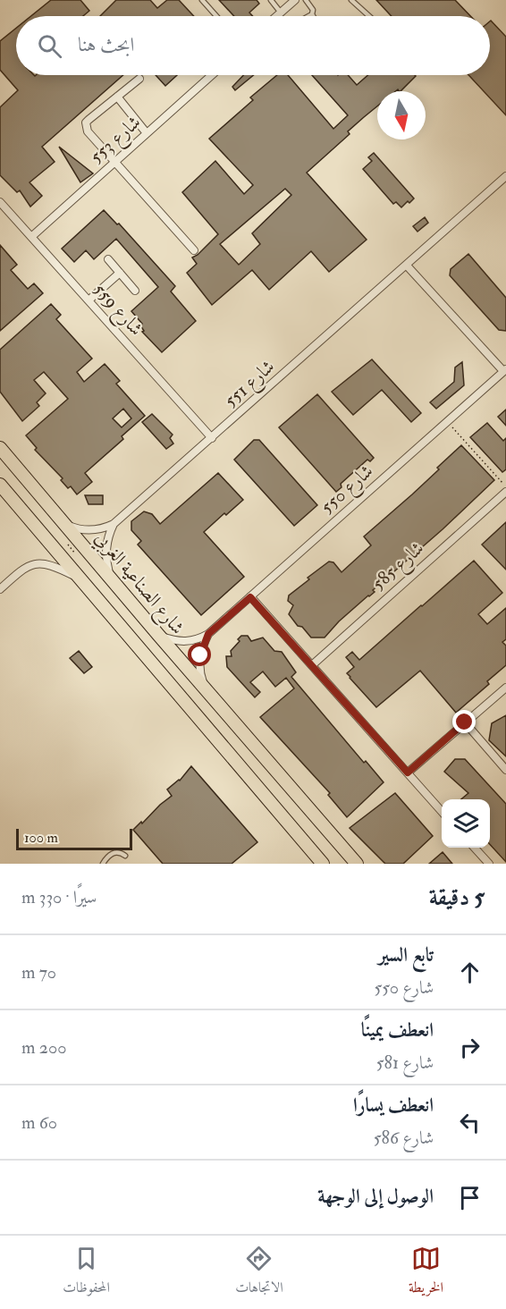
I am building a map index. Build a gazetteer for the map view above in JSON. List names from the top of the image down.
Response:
{
  "streets": {
    "main road": ["شارع الصناعية الغربي"],
    "street": [
      "شارع 553",
      "شارع 559",
      "شارع 551",
      "شارع 550",
      "شارع 585"
    ]
  },
  "crossings": [
    ["شارع 553", "شارع 559"],
    ["شارع 559", "شارع 551"],
    ["شارع 551", "شارع الصناعية الغربي"],
    ["شارع 550", "شارع الصناعية الغربي"]
  ],
  "scale_bar": "100 m",
  "north": "bottom",
  "page": {
    "search": "ابحث هنا",
    "scale": "100 m",
    "heading": ["5 دقيقة", "سيرًا · 330 m"],
    "list": [
      ["تابع السير", "شارع 550", "70 m"],
      ["انعطف يمينًا", "شارع 581", "200 m"],
      ["انعطف يسارًا", "شارع 586", "60 m"],
      "الوصول إلى الوجهة"
    ],
    "nav": ["الخريطة", "الاتجاهات", "المحفوظات"]
  }
}
